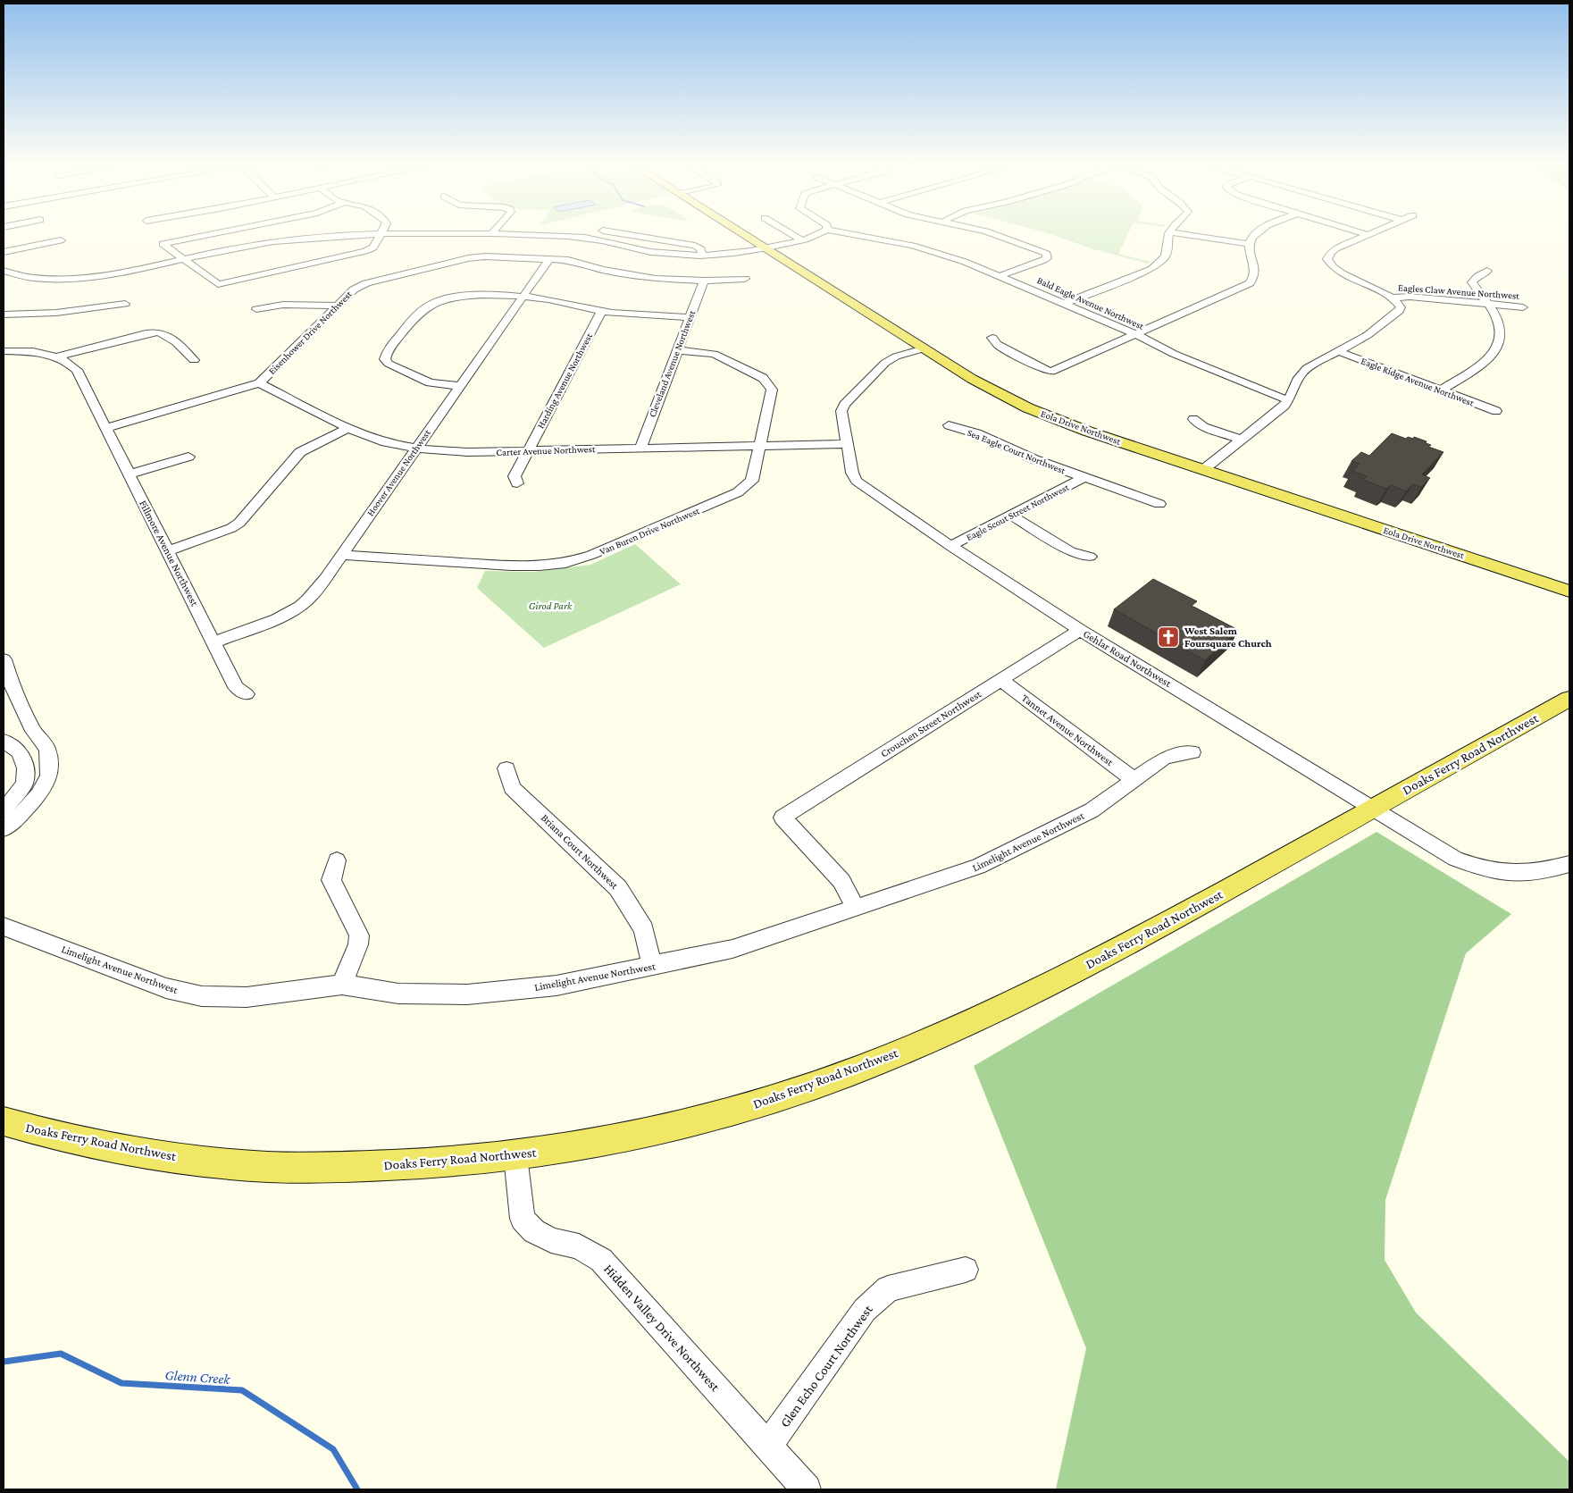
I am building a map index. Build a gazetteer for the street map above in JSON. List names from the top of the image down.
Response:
{
  "streets": {
    "main road": ["Eola Drive Northwest", "Doaks Ferry Road Northwest"],
    "street": [
      "Eagles Claw Avenue Northwest",
      "Bald Eagle Avenue Northwest",
      "Eisenhower Drive Northwest",
      "Cleveland Avenue Northwest",
      "Harding Avenue Northwest",
      "Eagle Ridge Avenue Northwest",
      "Carter Avenue Northwest",
      "Sea Eagle Court Northwest",
      "Hoover Avenue Northwest",
      "Eagle Scout Street Northwest",
      "Van Buren Drive Northwest",
      "Fillmore Avenue Northwest",
      "Gehlar Road Northwest",
      "Crouchen Street Northwest",
      "Tannet Avenue Northwest",
      "Limelight Avenue Northwest",
      "Briana Court Northwest",
      "Hidden Valley Drive Northwest",
      "Glen Echo Court Northwest"
    ]
  },
  "crossings": [
    ["Eisenhower Drive Northwest", "Cleveland Avenue Northwest"],
    ["Eisenhower Drive Northwest", "Carter Avenue Northwest"],
    ["Eisenhower Drive Northwest", "Hoover Avenue Northwest"],
    ["Eisenhower Drive Northwest", "Fillmore Avenue Northwest"],
    ["Cleveland Avenue Northwest", "Carter Avenue Northwest"],
    ["Cleveland Avenue Northwest", "Van Buren Drive Northwest"],
    ["Harding Avenue Northwest", "Carter Avenue Northwest"],
    ["Eola Drive Northwest", "Gehlar Road Northwest"],
    ["Carter Avenue Northwest", "Hoover Avenue Northwest"],
    ["Carter Avenue Northwest", "Van Buren Drive Northwest"],
    ["Carter Avenue Northwest", "Gehlar Road Northwest"],
    ["Sea Eagle Court Northwest", "Eagle Scout Street Northwest"],
    ["Hoover Avenue Northwest", "Van Buren Drive Northwest"],
    ["Hoover Avenue Northwest", "Fillmore Avenue Northwest"],
    ["Eagle Scout Street Northwest", "Gehlar Road Northwest"],
    ["Gehlar Road Northwest", "Crouchen Street Northwest"],
    ["Gehlar Road Northwest", "Doaks Ferry Road Northwest"],
    ["Crouchen Street Northwest", "Tannet Avenue Northwest"],
    ["Crouchen Street Northwest", "Limelight Avenue Northwest"],
    ["Tannet Avenue Northwest", "Limelight Avenue Northwest"],
    ["Doaks Ferry Road Northwest", "Hidden Valley Drive Northwest"],
    ["Limelight Avenue Northwest", "Briana Court Northwest"],
    ["Hidden Valley Drive Northwest", "Glen Echo Court Northwest"]
  ],
  "water": ["Glenn Creek"],
  "parks": ["Girod Park"],
  "places": {
    "church": ["West Salem Foursquare Church"]
  }
}
